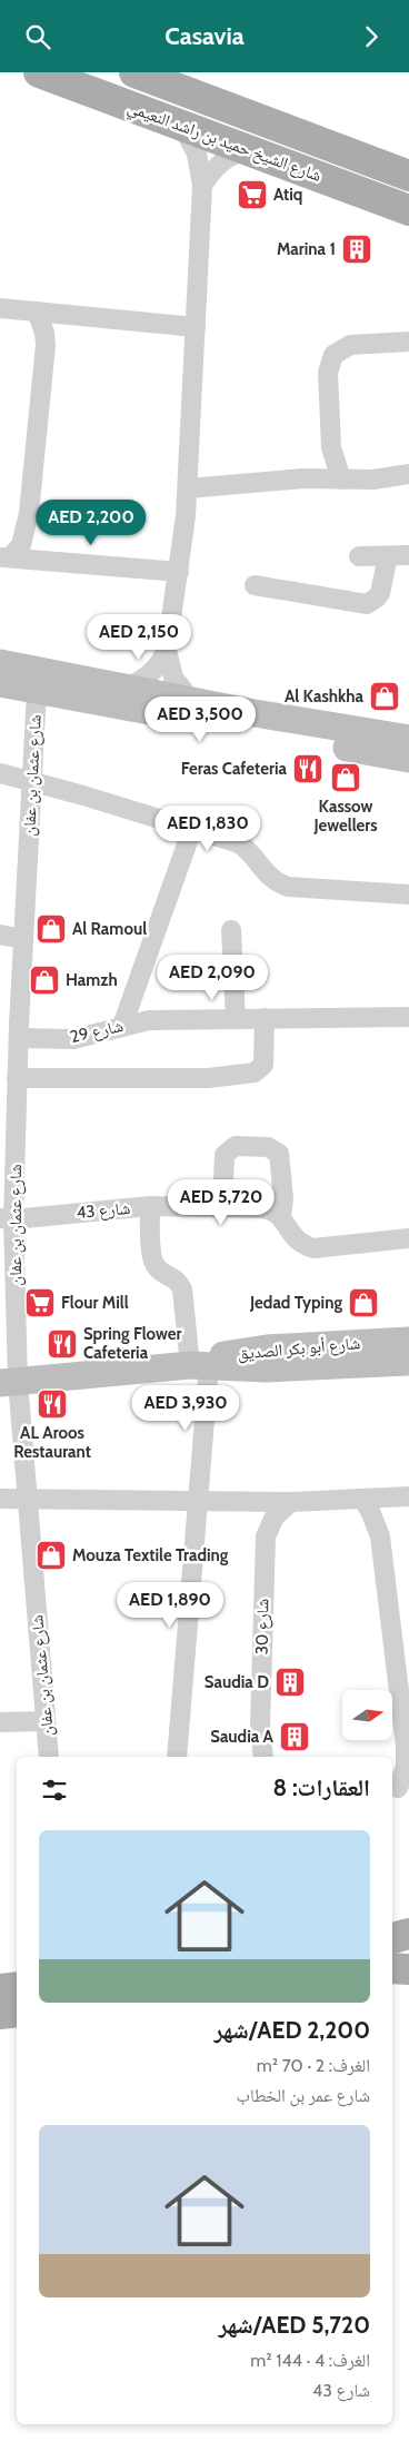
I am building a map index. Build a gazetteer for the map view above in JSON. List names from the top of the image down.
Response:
{
  "streets": {
    "main road": ["شارع الشيخ حميد بن راشد النعيمي"],
    "street": [
      "شارع عثمان بن عفان",
      "شارع 29",
      "شارع 43",
      "شارع أبو بكر الصديق",
      "شارع 30"
    ]
  },
  "crossings": [
    ["شارع عثمان بن عفان", "شارع 29"],
    ["شارع عثمان بن عفان", "شارع 43"],
    ["شارع عثمان بن عفان", "شارع أبو بكر الصديق"]
  ],
  "places": {
    "supermarket": ["Atiq", "Flour Mill"],
    "building": ["Marina 1", "Saudia D", "Saudia A"],
    "shop": [
      "Al Kashkha",
      "Kassow Jewellers",
      "Al Ramoul",
      "Hamzh",
      "Jedad Typing",
      "Mouza Textile Trading"
    ],
    "restaurant": ["Feras Cafeteria", "Spring Flower Cafeteria", "AL Aroos Restaurant"]
  },
  "north": "right",
  "page": {
    "header": "Casavia",
    "price": [
      "AED 2,200",
      "AED 2,150",
      "AED 3,500",
      "AED 1,830",
      "AED 2,090",
      "AED 5,720",
      "AED 3,930",
      "AED 1,890"
    ],
    "heading": "العقارات: 8",
    "list": [
      {
        "name": "AED 2,200/شهر",
        "note": "الغرف: 2 · 70 m² · شارع عمر بن الخطاب"
      },
      {
        "name": "AED 5,720/شهر",
        "note": "الغرف: 4 · 144 m² · شارع 43"
      }
    ]
  }
}
